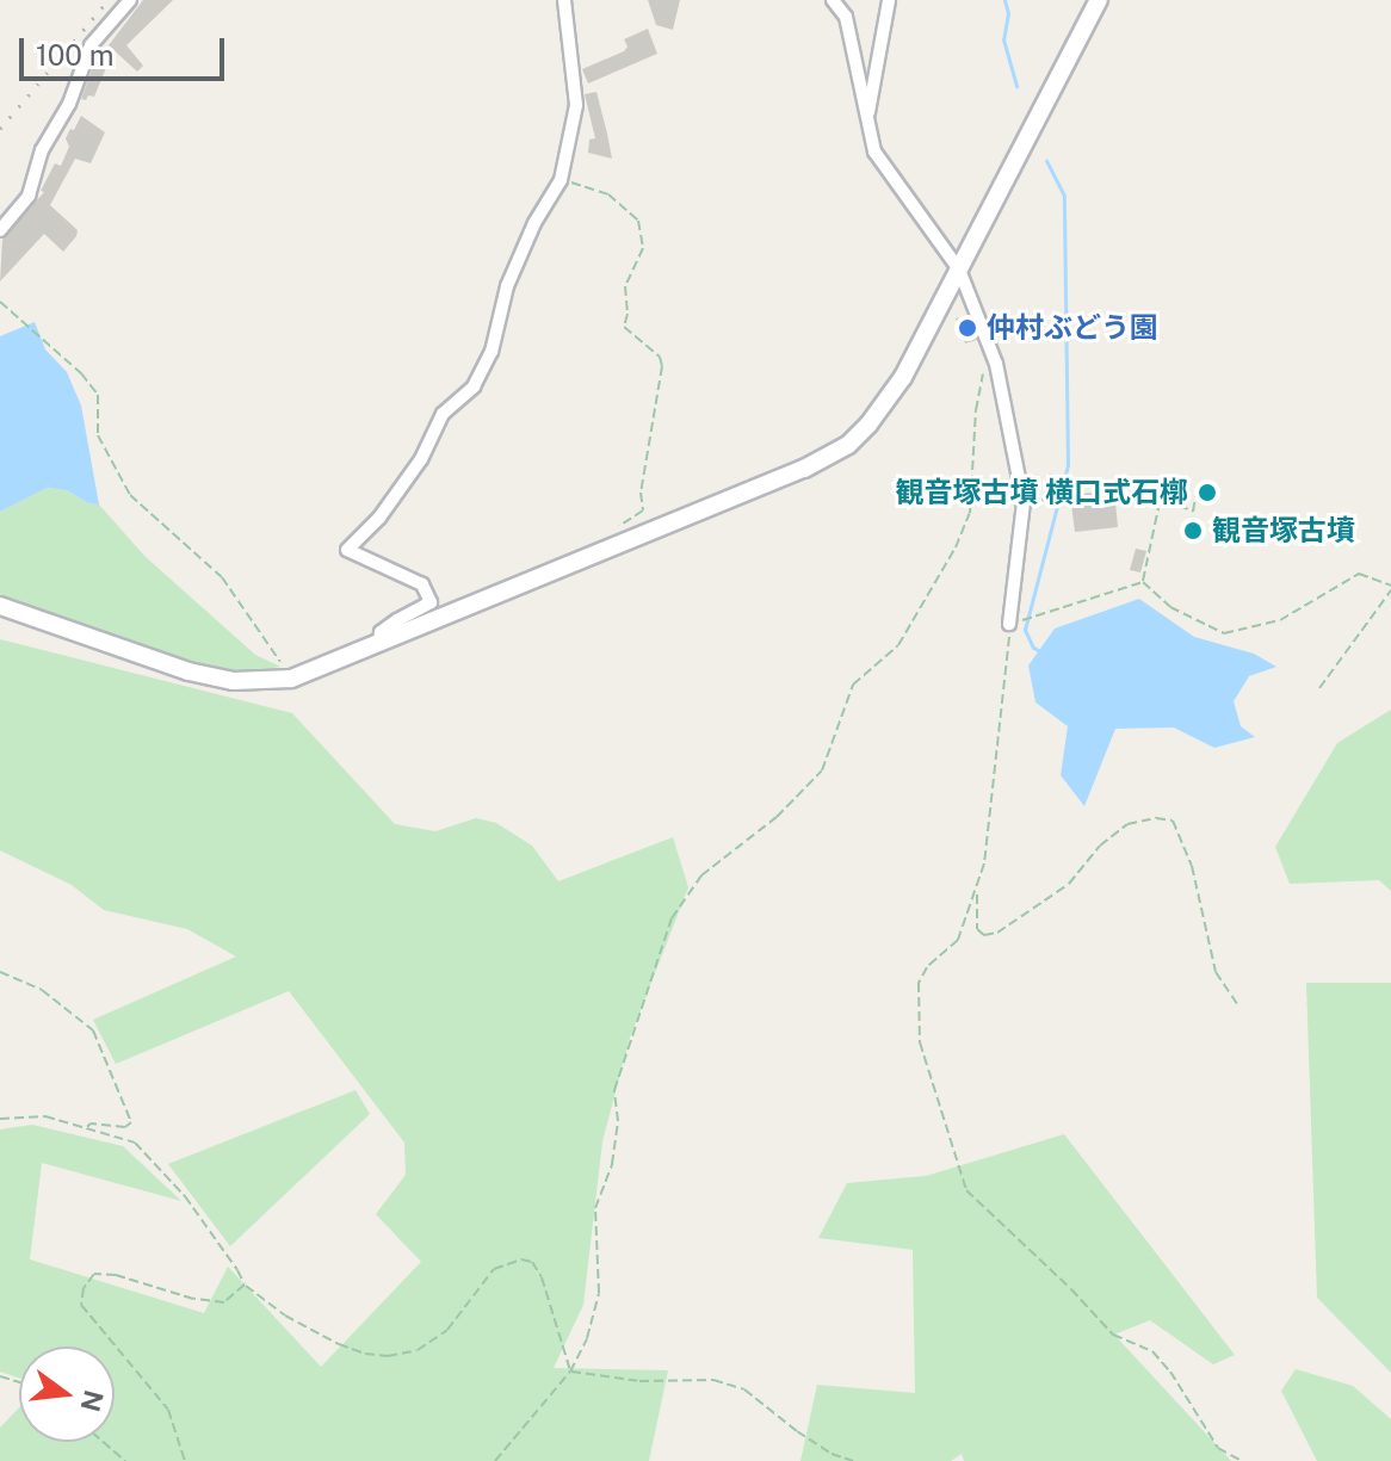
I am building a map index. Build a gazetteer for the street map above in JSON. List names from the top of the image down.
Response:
{
  "places": ["仲村ぶどう園", "観音塚古墳 横口式石槨", "観音塚古墳"],
  "scale_bar": "100 m",
  "north": "right"
}
